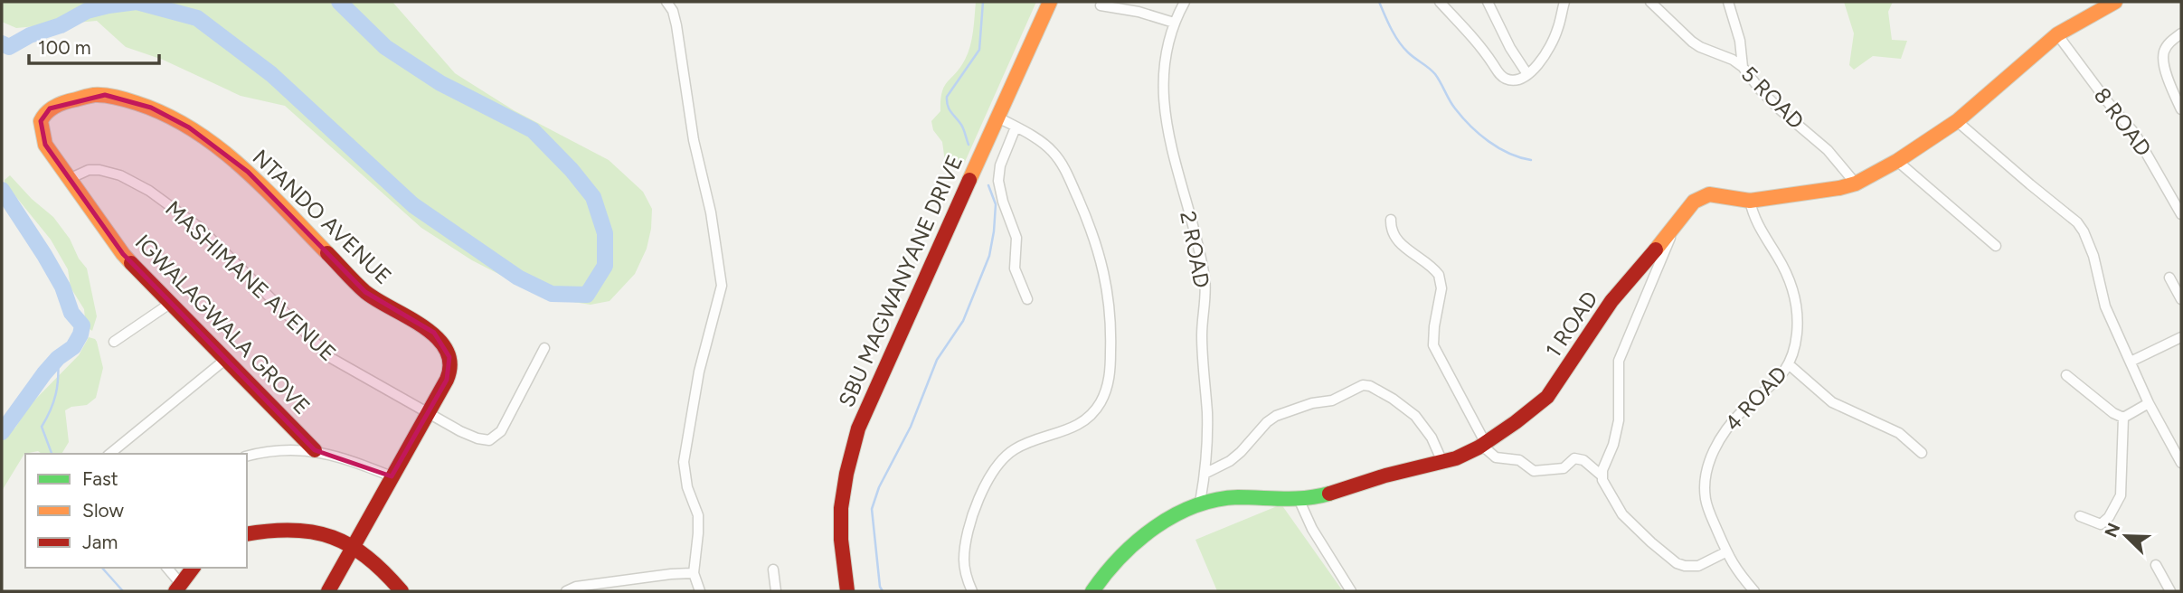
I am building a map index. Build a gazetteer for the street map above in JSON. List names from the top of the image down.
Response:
{
  "streets": {
    "street": [
      "5 ROAD",
      "8 ROAD",
      "NTANDO AVENUE",
      "2 ROAD",
      "MASHIMANE AVENUE",
      "SBU MAGWANYANE DRIVE",
      "IGWALAGWALA GROVE",
      "1 ROAD",
      "4 ROAD"
    ]
  },
  "crossings": [
    ["5 ROAD", "1 ROAD"],
    ["8 ROAD", "1 ROAD"],
    ["NTANDO AVENUE", "MASHIMANE AVENUE"],
    ["NTANDO AVENUE", "IGWALAGWALA GROVE"],
    ["2 ROAD", "1 ROAD"],
    ["MASHIMANE AVENUE", "IGWALAGWALA GROVE"],
    ["1 ROAD", "4 ROAD"]
  ],
  "legend": ["Fast", "Slow", "Jam"],
  "scale_bar": "100 m",
  "north": "top left"
}
